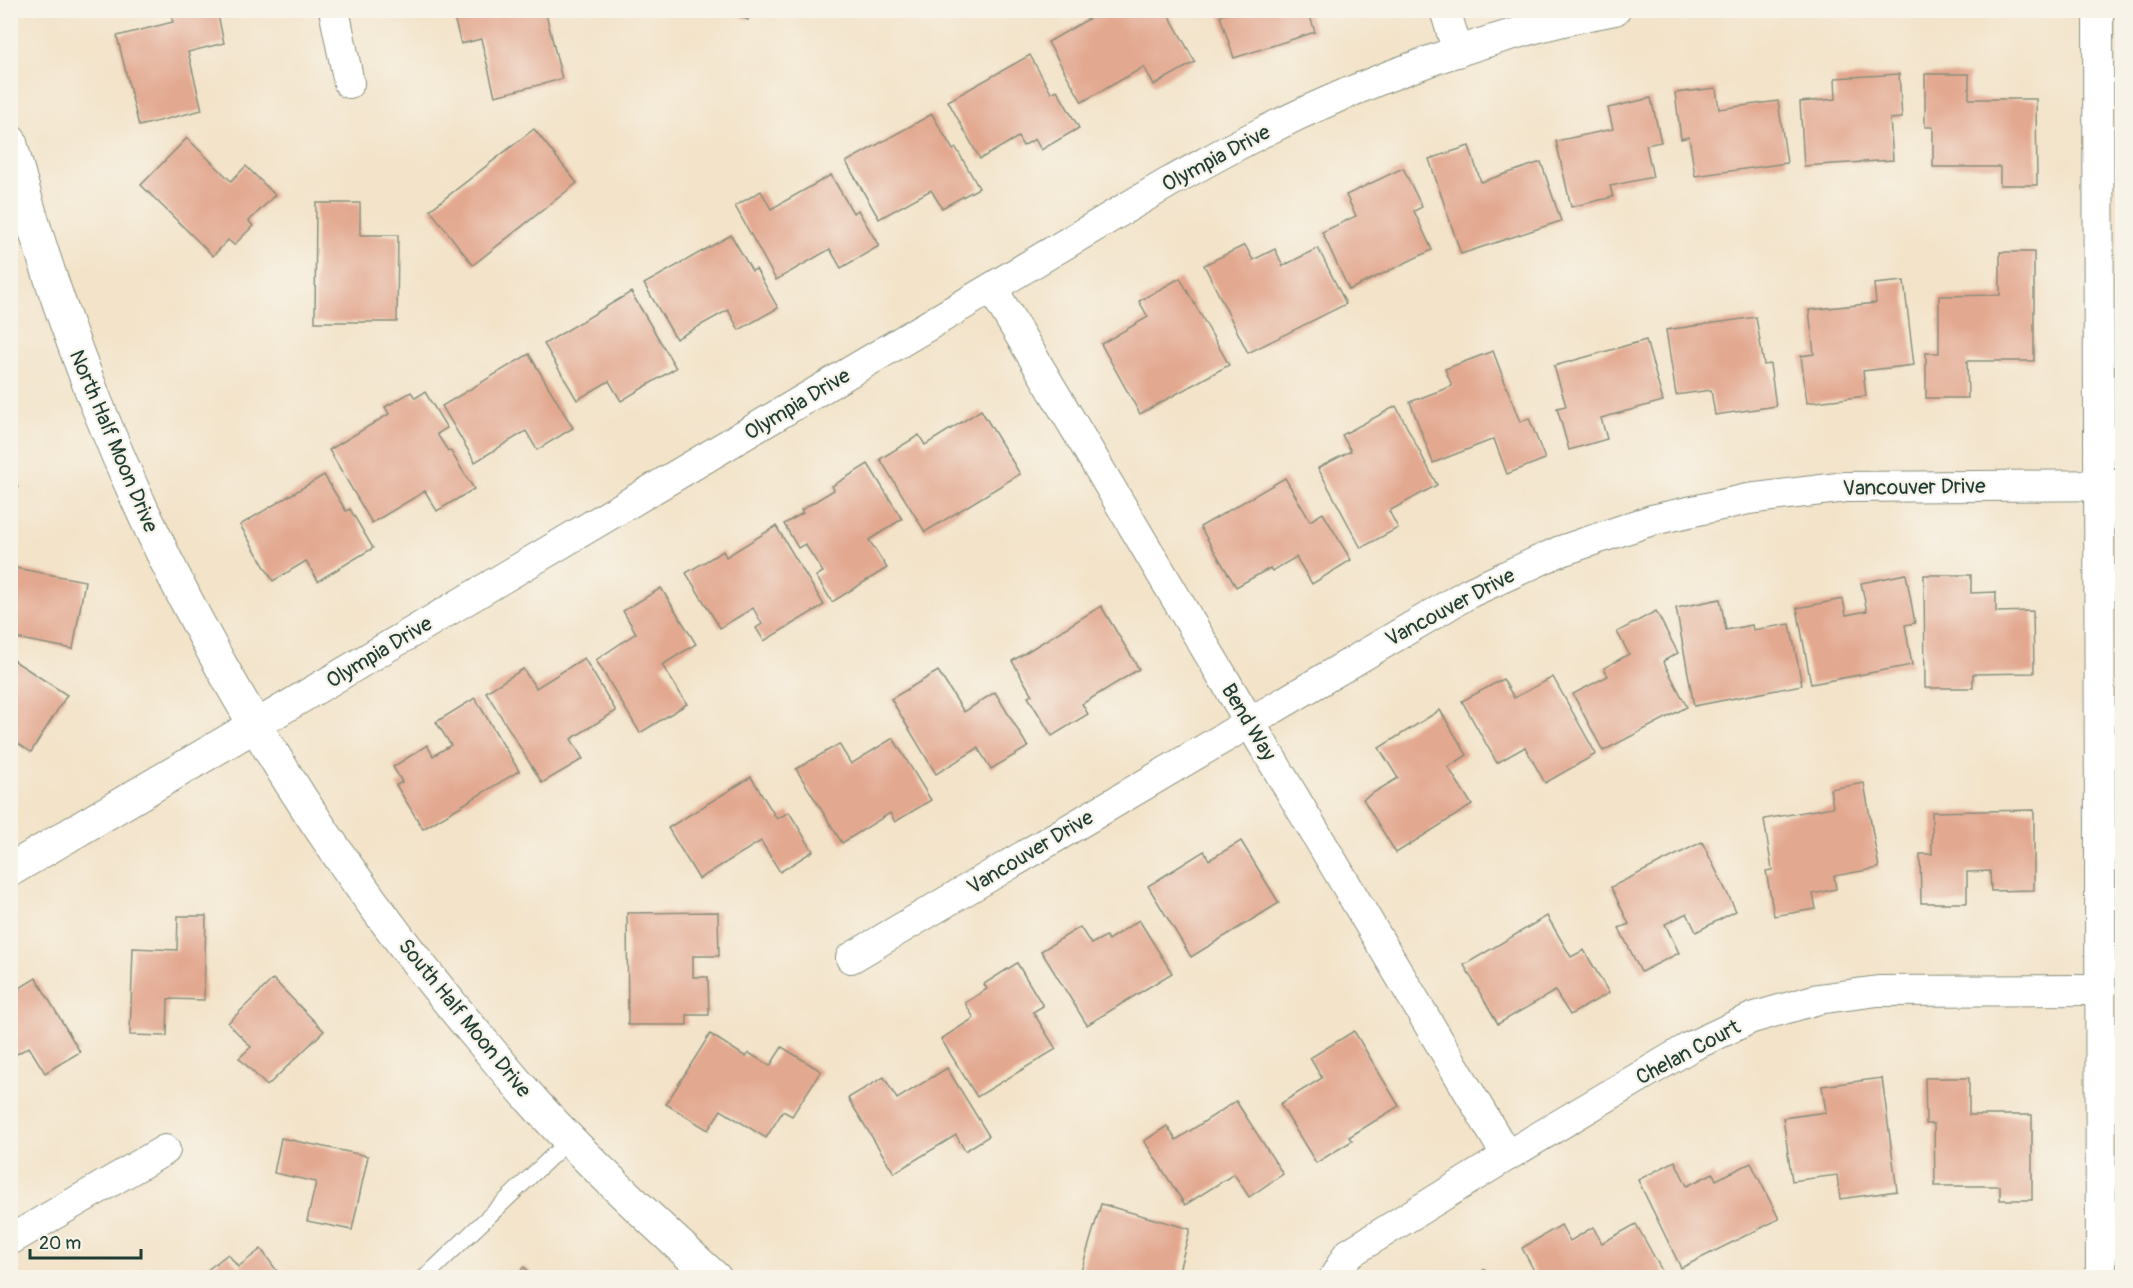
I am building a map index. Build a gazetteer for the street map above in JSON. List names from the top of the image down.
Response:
{
  "streets": {
    "street": [
      "Olympia Drive",
      "North Half Moon Drive",
      "Vancouver Drive",
      "Bend Way",
      "South Half Moon Drive",
      "Chelan Court"
    ]
  },
  "crossings": [
    ["Olympia Drive", "North Half Moon Drive"],
    ["Olympia Drive", "Bend Way"],
    ["Olympia Drive", "South Half Moon Drive"],
    ["North Half Moon Drive", "South Half Moon Drive"],
    ["Vancouver Drive", "Bend Way"],
    ["Bend Way", "Chelan Court"]
  ],
  "scale_bar": "20 m"
}
